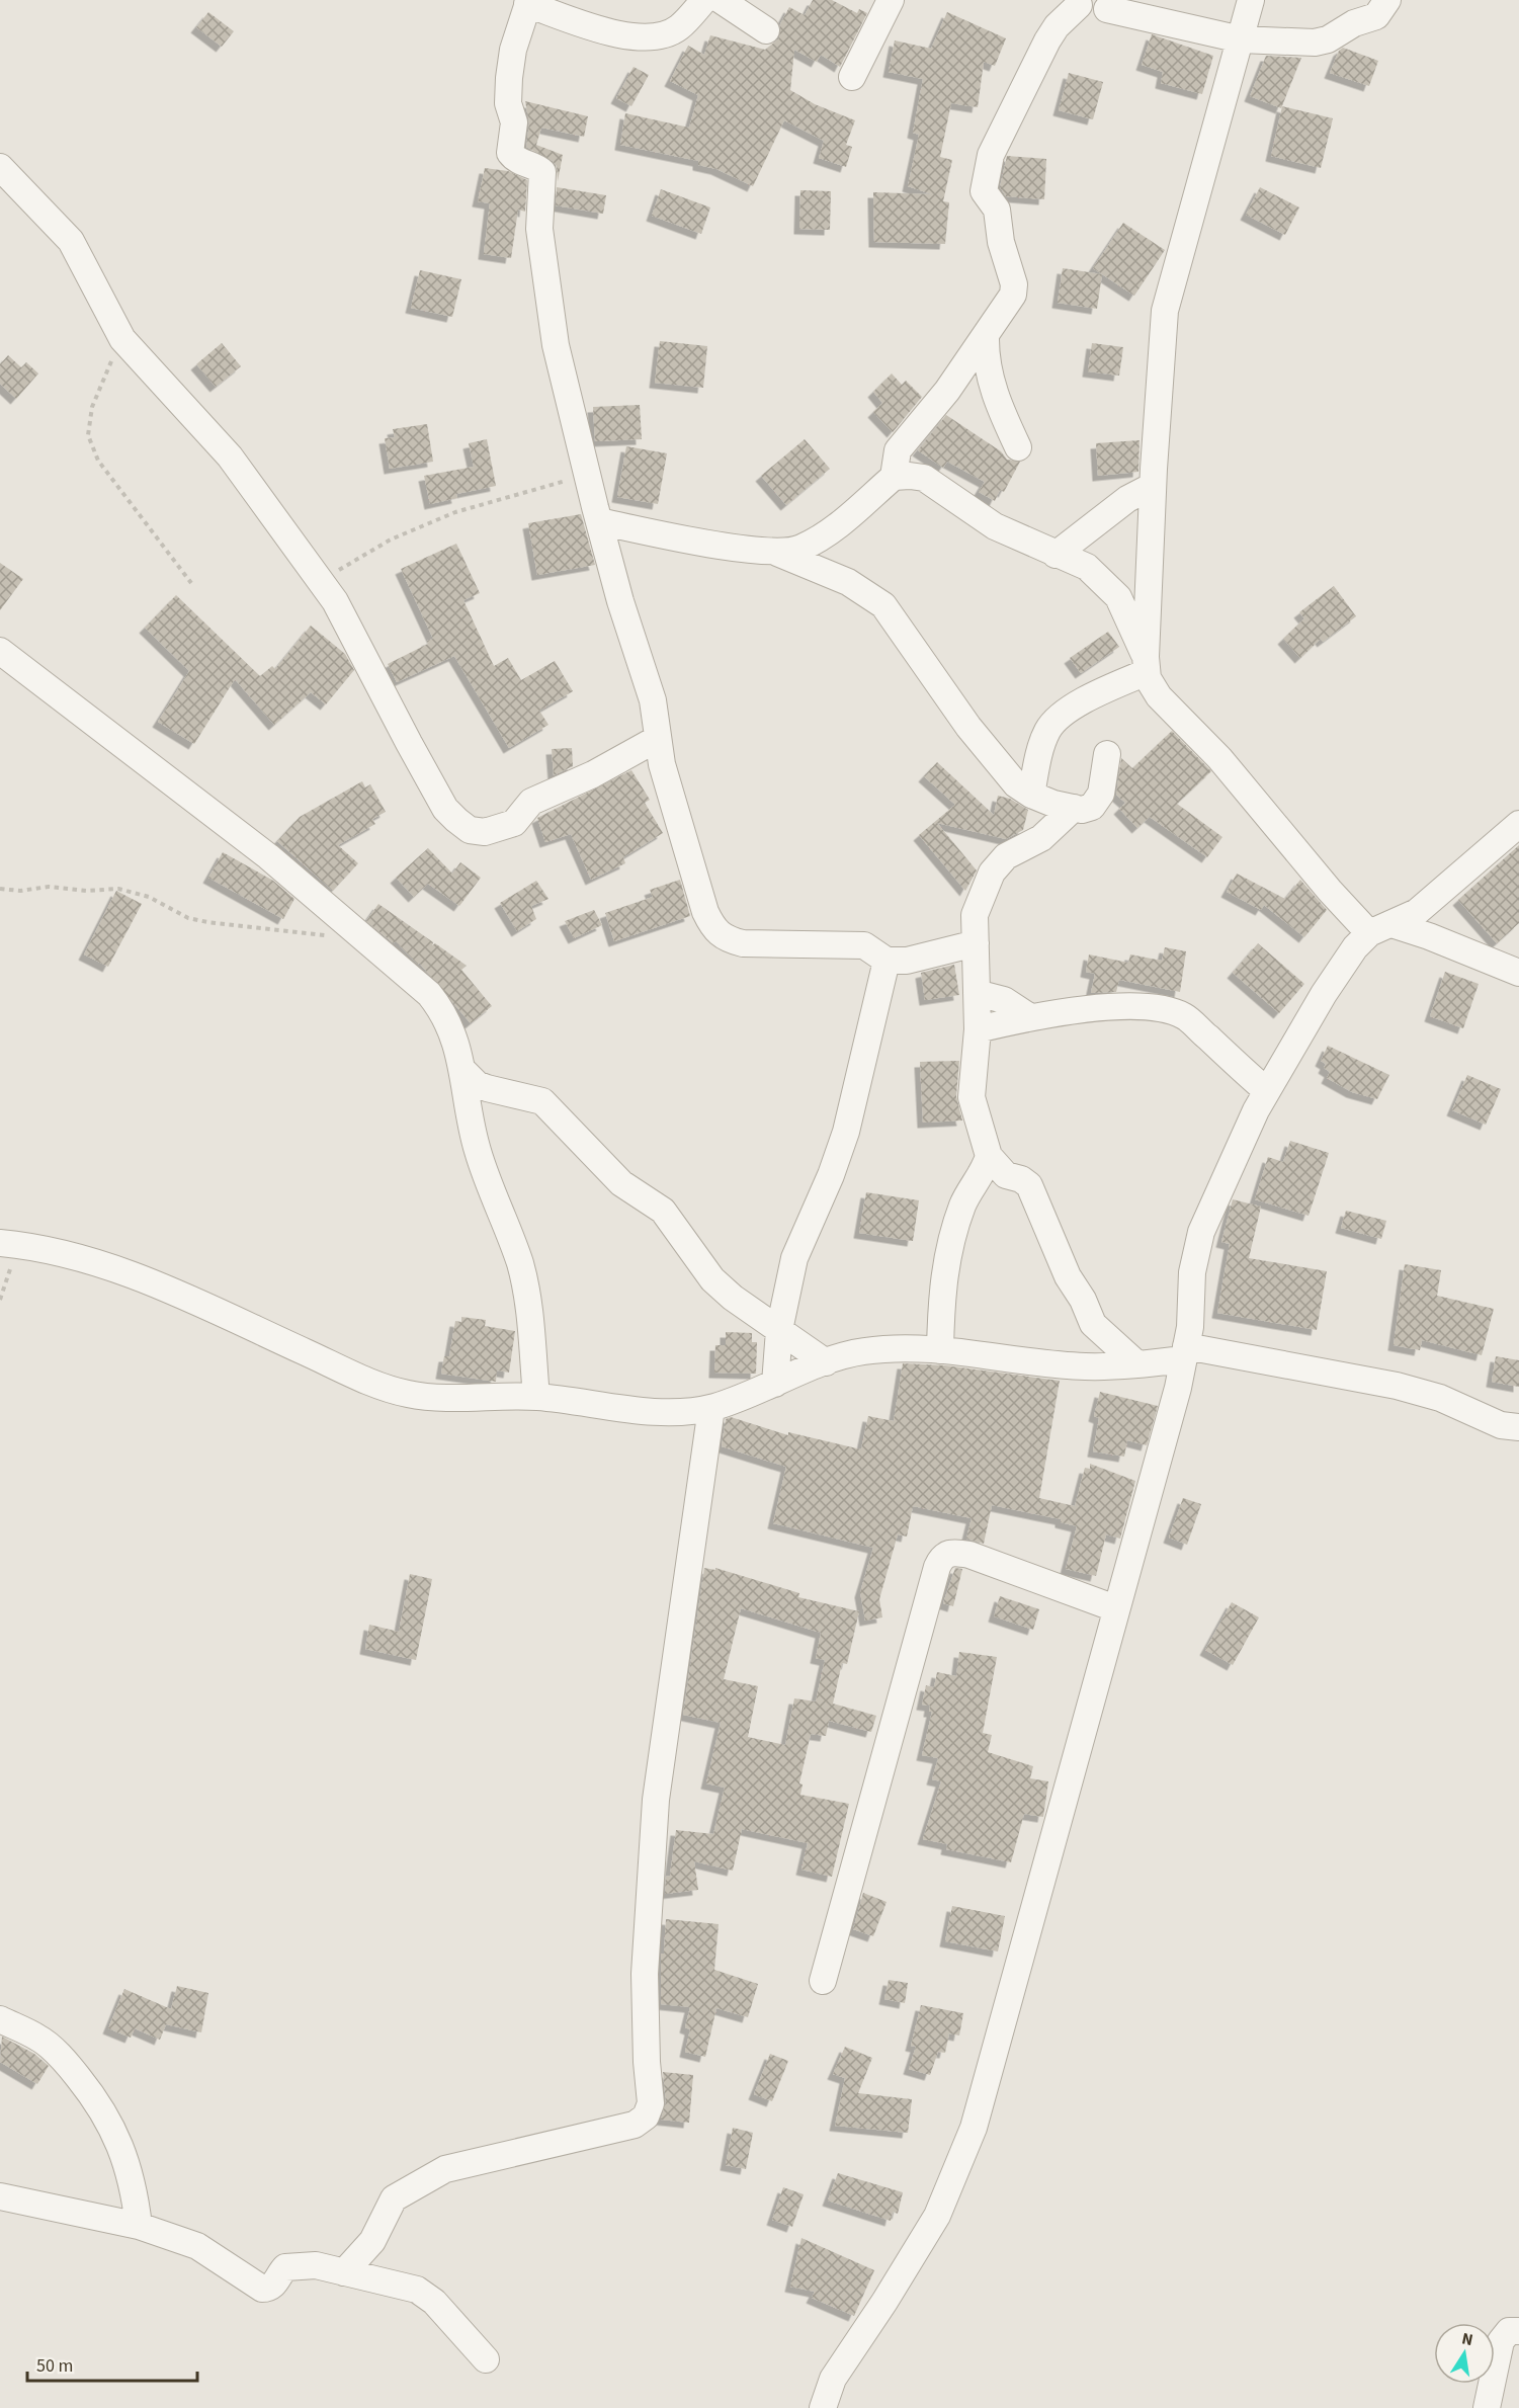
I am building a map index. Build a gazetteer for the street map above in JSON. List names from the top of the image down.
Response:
{
  "scale_bar": "50 m",
  "north": "top"
}
